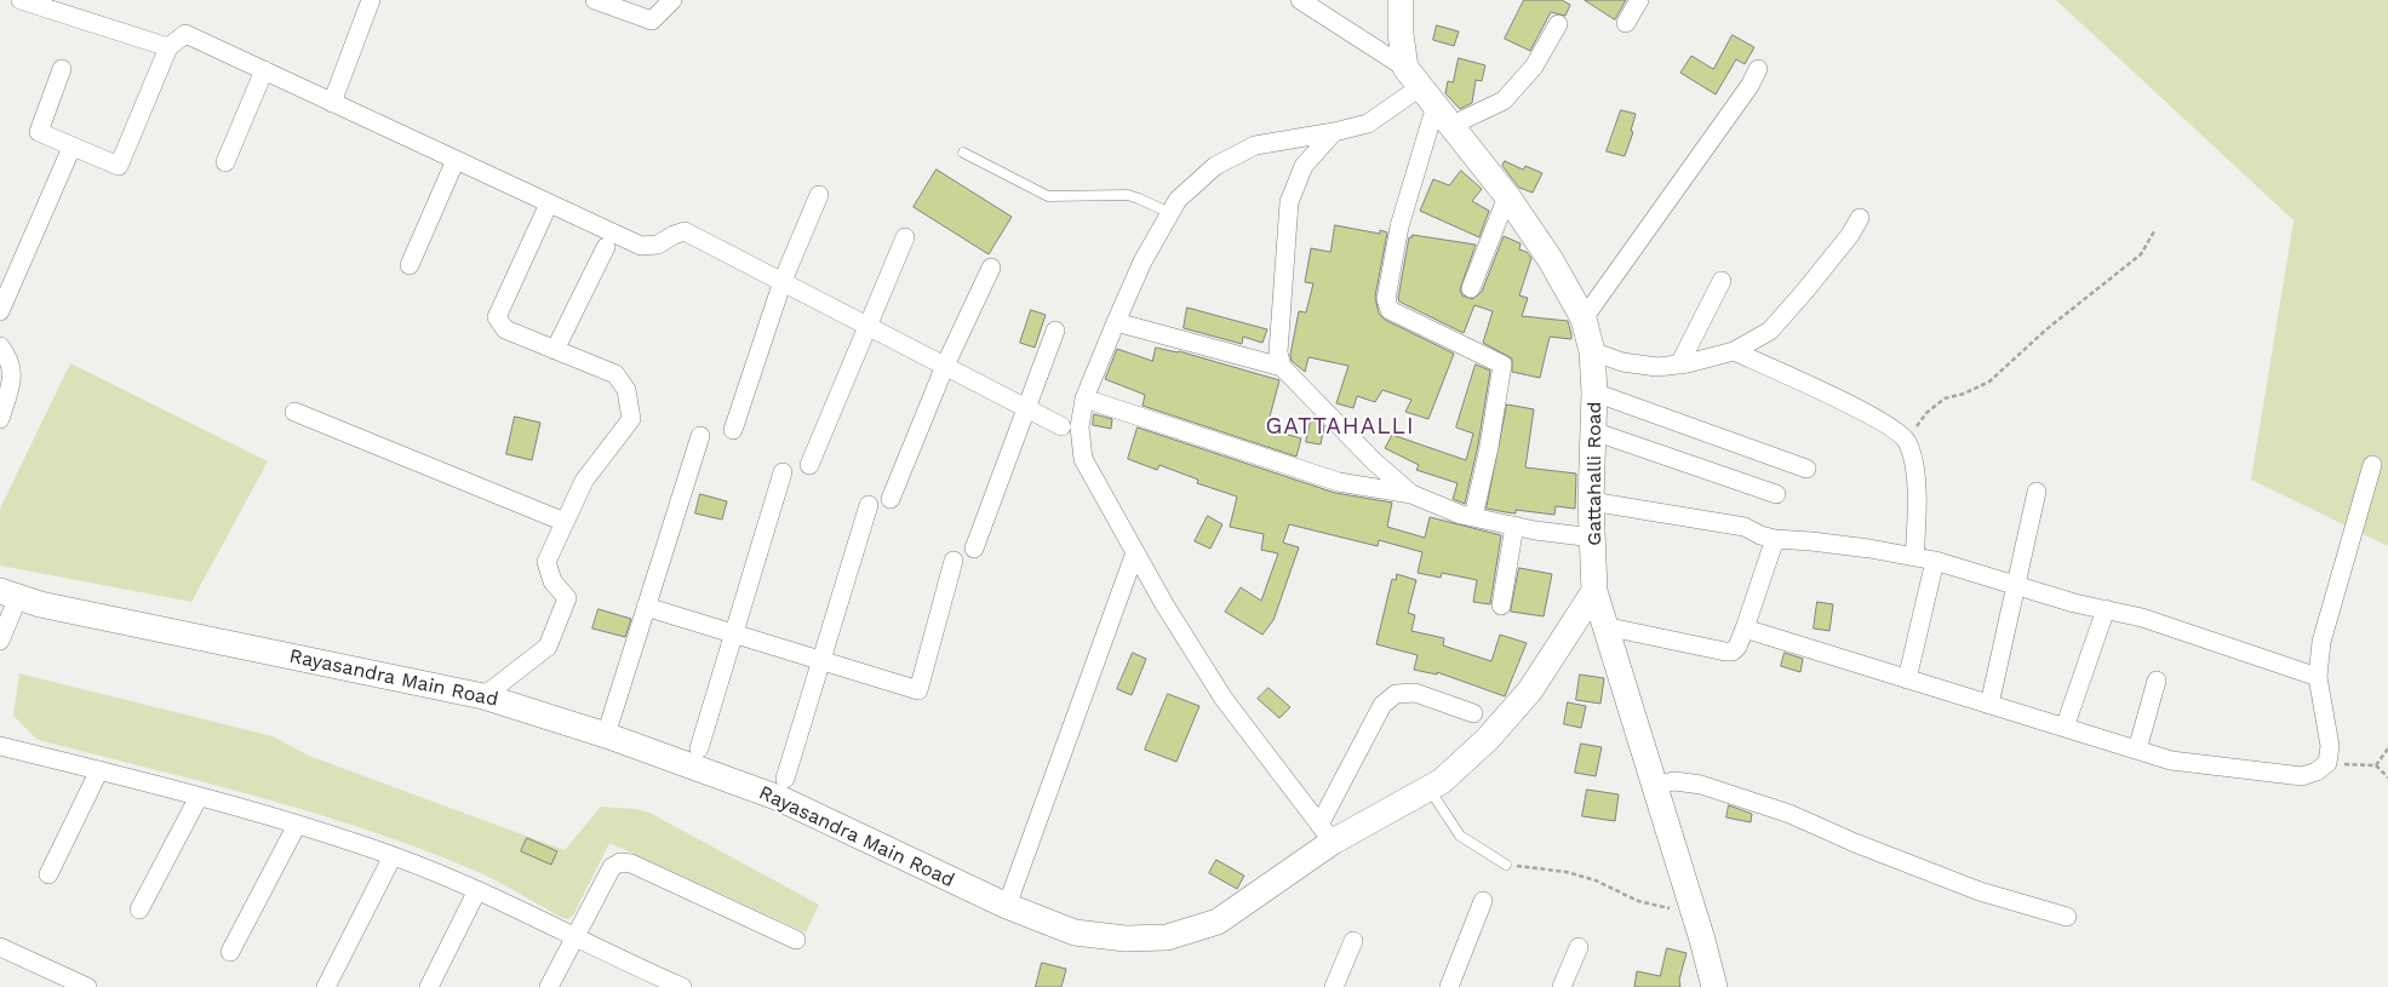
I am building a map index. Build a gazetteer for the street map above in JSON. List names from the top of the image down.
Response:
{
  "streets": {
    "street": ["Gattahalli Road", "Rayasandra Main Road"]
  },
  "crossings": [
    ["Gattahalli Road", "Rayasandra Main Road"]
  ],
  "districts": ["GATTAHALLI"]
}
